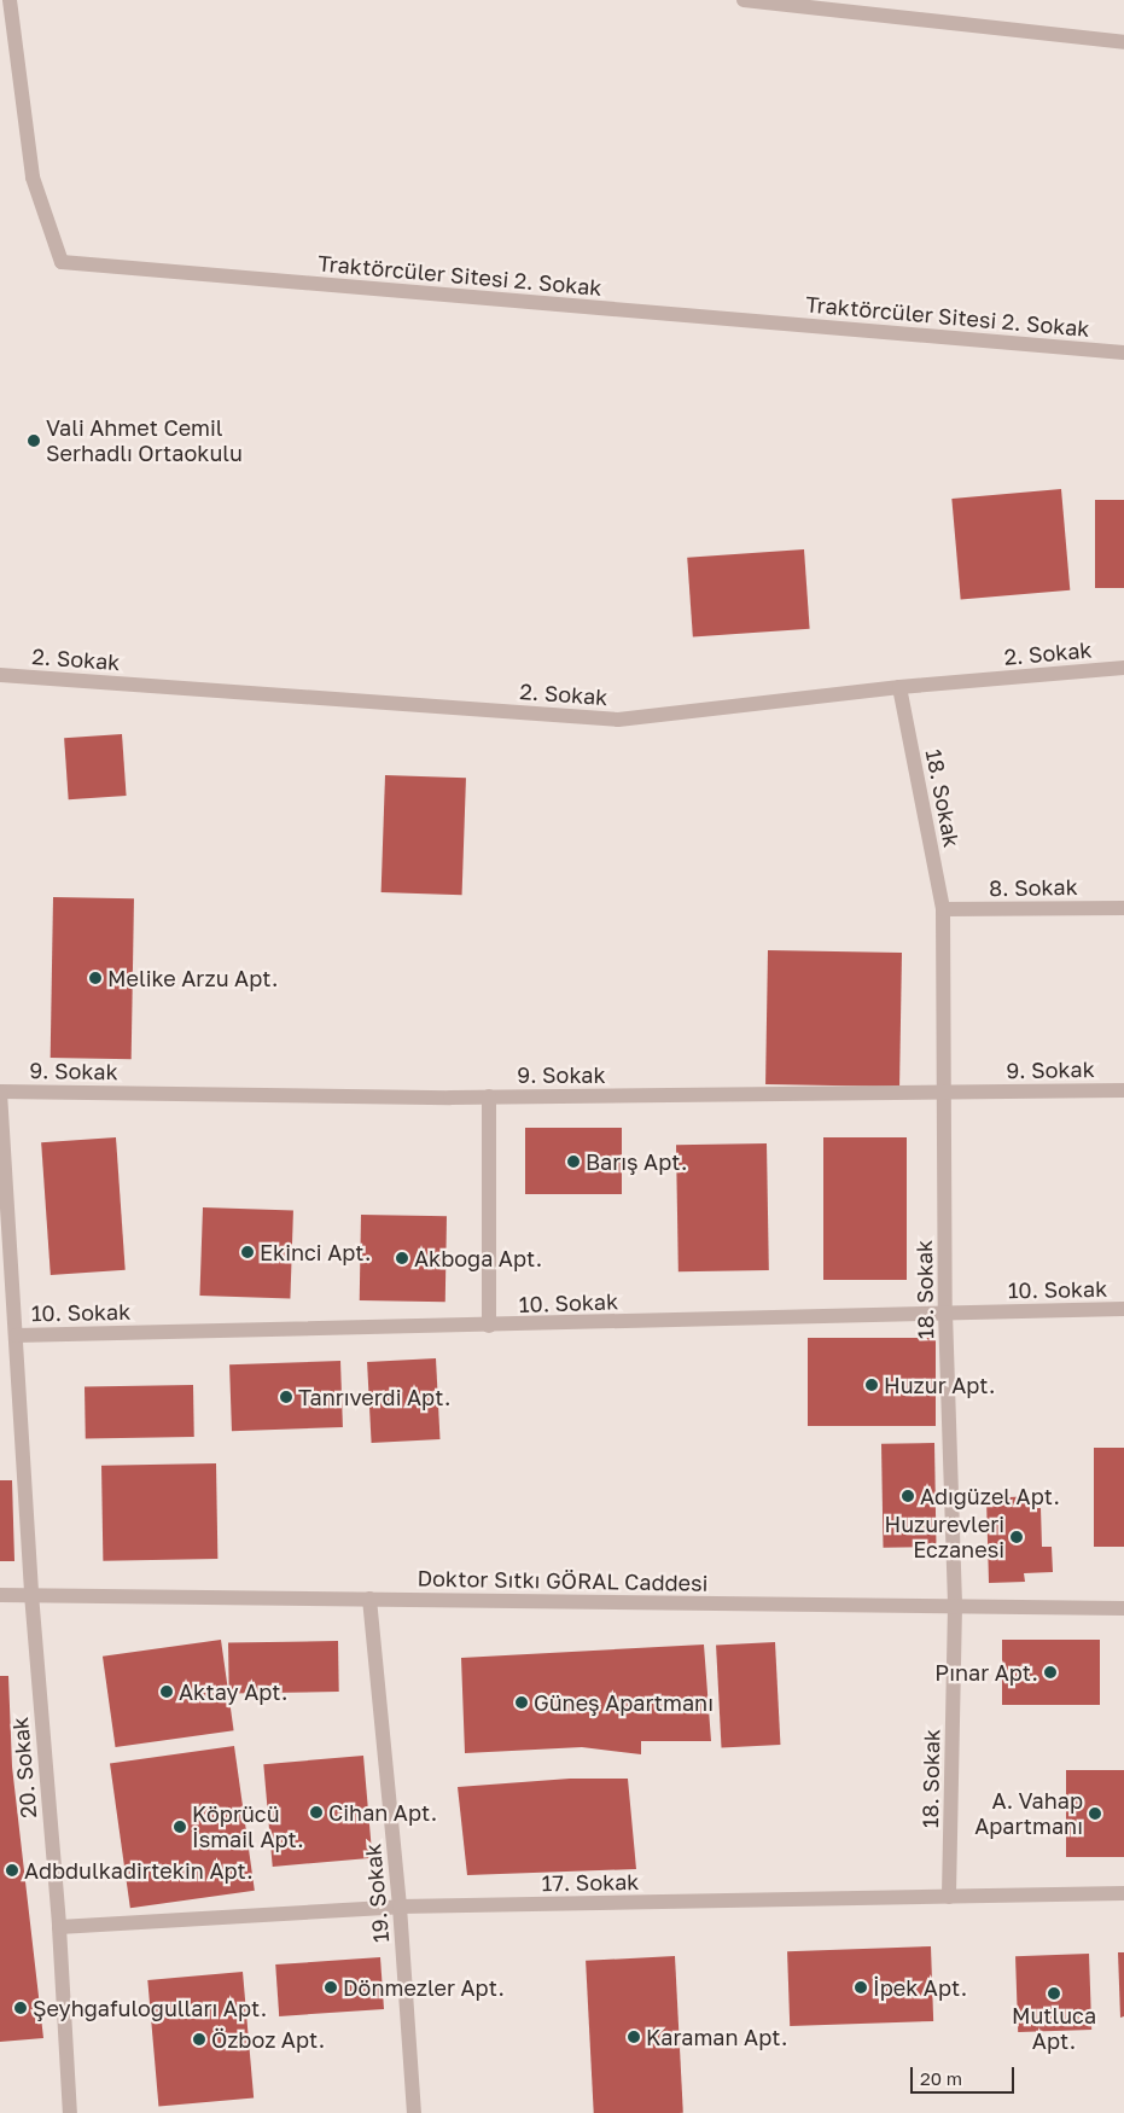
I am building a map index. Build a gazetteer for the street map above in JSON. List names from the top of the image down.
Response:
{
  "streets": {
    "street": [
      "Traktörcüler Sitesi 2. Sokak",
      "2. Sokak",
      "18. Sokak",
      "8. Sokak",
      "9. Sokak",
      "10. Sokak",
      "Doktor Sıtkı GÖRAL Caddesi",
      "20. Sokak",
      "17. Sokak",
      "19. Sokak"
    ]
  },
  "crossings": [
    ["2. Sokak", "18. Sokak"],
    ["18. Sokak", "8. Sokak"],
    ["18. Sokak", "9. Sokak"],
    ["18. Sokak", "10. Sokak"],
    ["18. Sokak", "Doktor Sıtkı GÖRAL Caddesi"],
    ["18. Sokak", "17. Sokak"],
    ["9. Sokak", "20. Sokak"],
    ["10. Sokak", "20. Sokak"],
    ["Doktor Sıtkı GÖRAL Caddesi", "20. Sokak"],
    ["Doktor Sıtkı GÖRAL Caddesi", "19. Sokak"],
    ["20. Sokak", "17. Sokak"],
    ["17. Sokak", "19. Sokak"]
  ],
  "places": [
    "Vali Ahmet Cemil Serhadlı Ortaokulu",
    "Melike Arzu Apt.",
    "Barış Apt.",
    "Ekinci Apt.",
    "Akboğa Apt.",
    "Huzur Apt.",
    "Tanrıverdi Apt.",
    "Adıgüzel Apt.",
    "Huzurevleri Eczanesi",
    "Pınar Apt.",
    "Aktay Apt.",
    "Güneş Apartmanı",
    "Cihan Apt.",
    "A. Vahap Apartmanı",
    "Köprücü İsmail Apt.",
    "Adbdulkadirtekin Apt.",
    "Dönmezler Apt.",
    "İpek Apt.",
    "Mutluca Apt.",
    "Şeyhğafuloğulları Apt.",
    "Karaman Apt.",
    "Özboz Apt."
  ],
  "scale_bar": "20 m"
}
